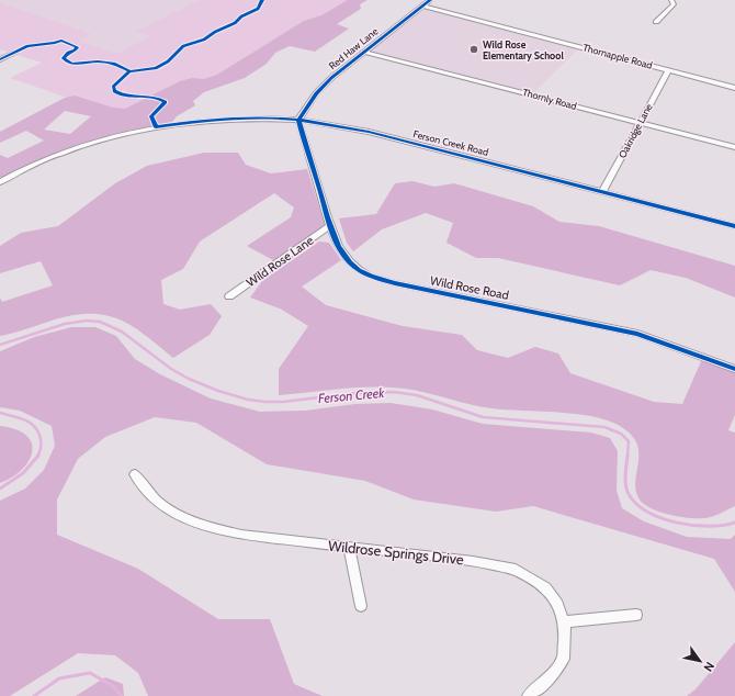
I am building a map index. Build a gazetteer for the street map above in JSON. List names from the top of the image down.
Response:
{
  "streets": {
    "street": [
      "Red Haw Lane",
      "Thornapple Road",
      "Thornly Road",
      "Oakridge Lane",
      "Ferson Creek Road",
      "Wild Rose Lane",
      "Wild Rose Road",
      "Wildrose Springs Drive"
    ]
  },
  "crossings": [
    ["Red Haw Lane", "Thornapple Road"],
    ["Red Haw Lane", "Thornly Road"],
    ["Red Haw Lane", "Ferson Creek Road"],
    ["Red Haw Lane", "Wild Rose Road"],
    ["Thornapple Road", "Oakridge Lane"],
    ["Thornly Road", "Oakridge Lane"],
    ["Oakridge Lane", "Ferson Creek Road"],
    ["Ferson Creek Road", "Wild Rose Road"],
    ["Wild Rose Lane", "Wild Rose Road"]
  ],
  "water": ["Ferson Creek"],
  "places": ["Wild Rose Elementary School"],
  "north": "bottom right"
}
